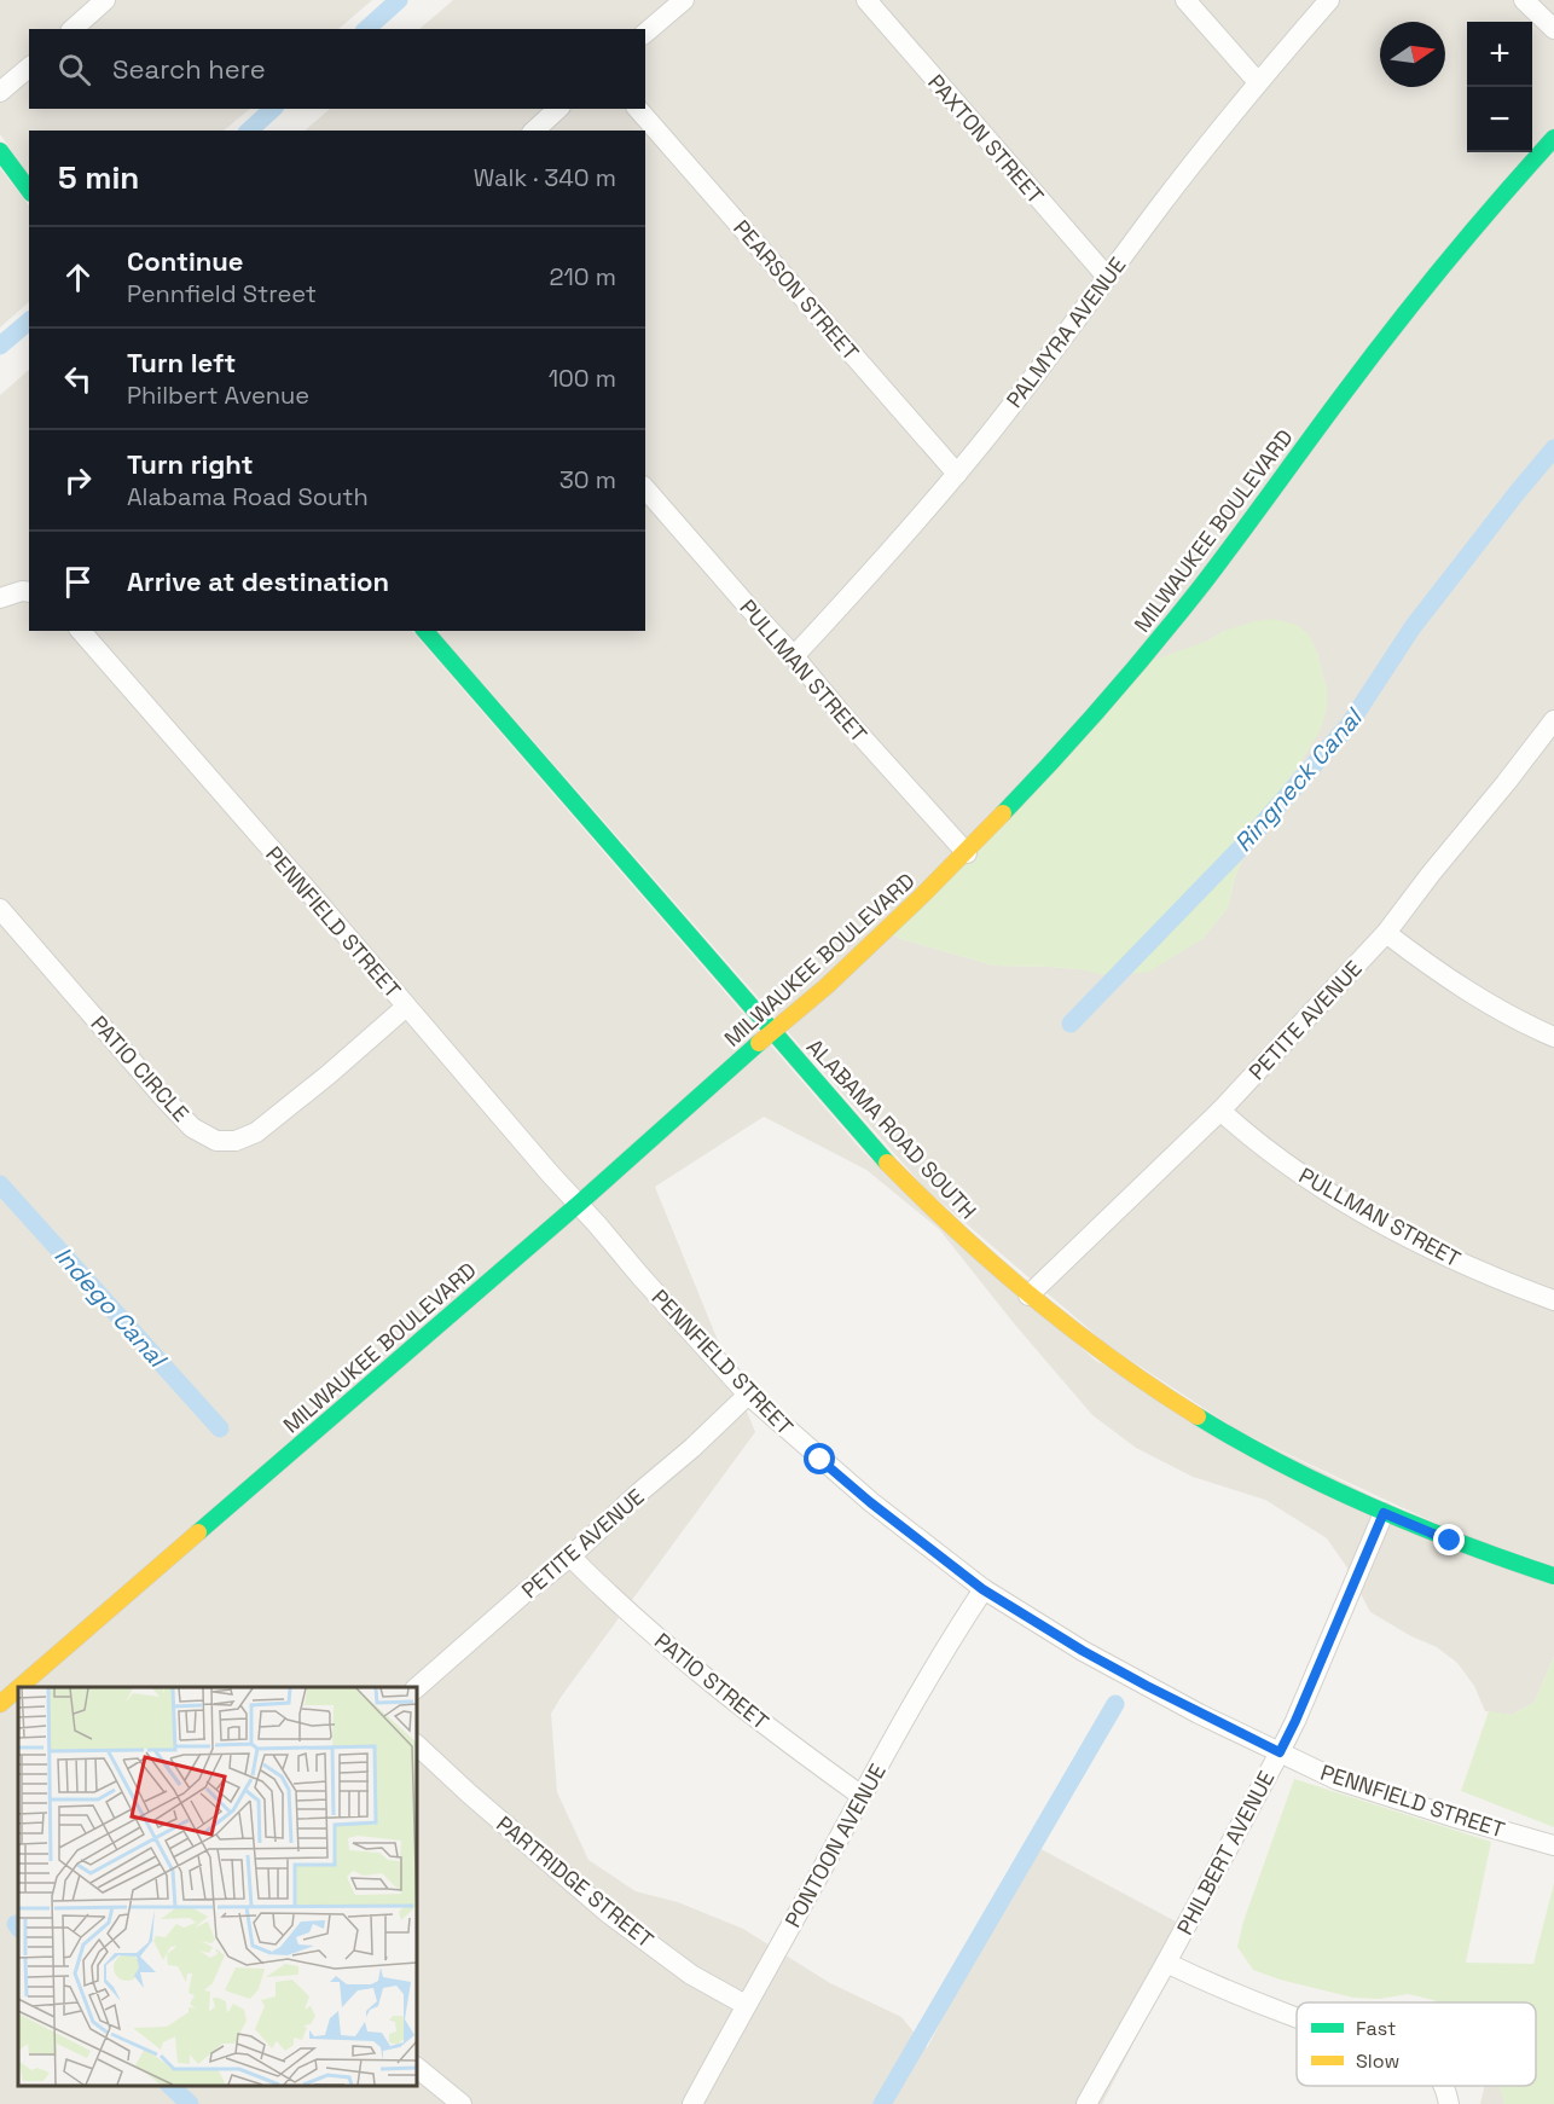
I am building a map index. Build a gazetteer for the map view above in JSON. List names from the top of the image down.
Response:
{
  "streets": {
    "street": [
      "PAXTON STREET",
      "PEARSON STREET",
      "PALMYRA AVENUE",
      "MILWAUKEE BOULEVARD",
      "PULLMAN STREET",
      "PENNFIELD STREET",
      "PETITE AVENUE",
      "PATIO CIRCLE",
      "ALABAMA ROAD SOUTH",
      "PATIO STREET",
      "PONTOON AVENUE",
      "PHILBERT AVENUE",
      "PARTRIDGE STREET"
    ]
  },
  "crossings": [
    ["PAXTON STREET", "PALMYRA AVENUE"],
    ["PEARSON STREET", "PALMYRA AVENUE"],
    ["PALMYRA AVENUE", "PULLMAN STREET"],
    ["MILWAUKEE BOULEVARD", "PULLMAN STREET"],
    ["MILWAUKEE BOULEVARD", "PENNFIELD STREET"],
    ["MILWAUKEE BOULEVARD", "ALABAMA ROAD SOUTH"],
    ["PULLMAN STREET", "PETITE AVENUE"],
    ["PENNFIELD STREET", "PETITE AVENUE"],
    ["PENNFIELD STREET", "PATIO CIRCLE"],
    ["PENNFIELD STREET", "PONTOON AVENUE"],
    ["PENNFIELD STREET", "PHILBERT AVENUE"],
    ["PETITE AVENUE", "ALABAMA ROAD SOUTH"],
    ["PETITE AVENUE", "PATIO STREET"],
    ["ALABAMA ROAD SOUTH", "PHILBERT AVENUE"],
    ["PATIO STREET", "PONTOON AVENUE"],
    ["PONTOON AVENUE", "PARTRIDGE STREET"]
  ],
  "water": ["Ringneck Canal", "Indego Canal"],
  "legend": ["Fast", "Slow"],
  "north": "right",
  "page": {
    "map_buttons": ["+", "−"],
    "search": "Search here",
    "heading": ["5 min", "Walk · 340 m"],
    "list": [
      ["Continue", "Pennfield Street", "210 m"],
      ["Turn left", "Philbert Avenue", "100 m"],
      ["Turn right", "Alabama Road South", "30 m"],
      "Arrive at destination"
    ]
  }
}
